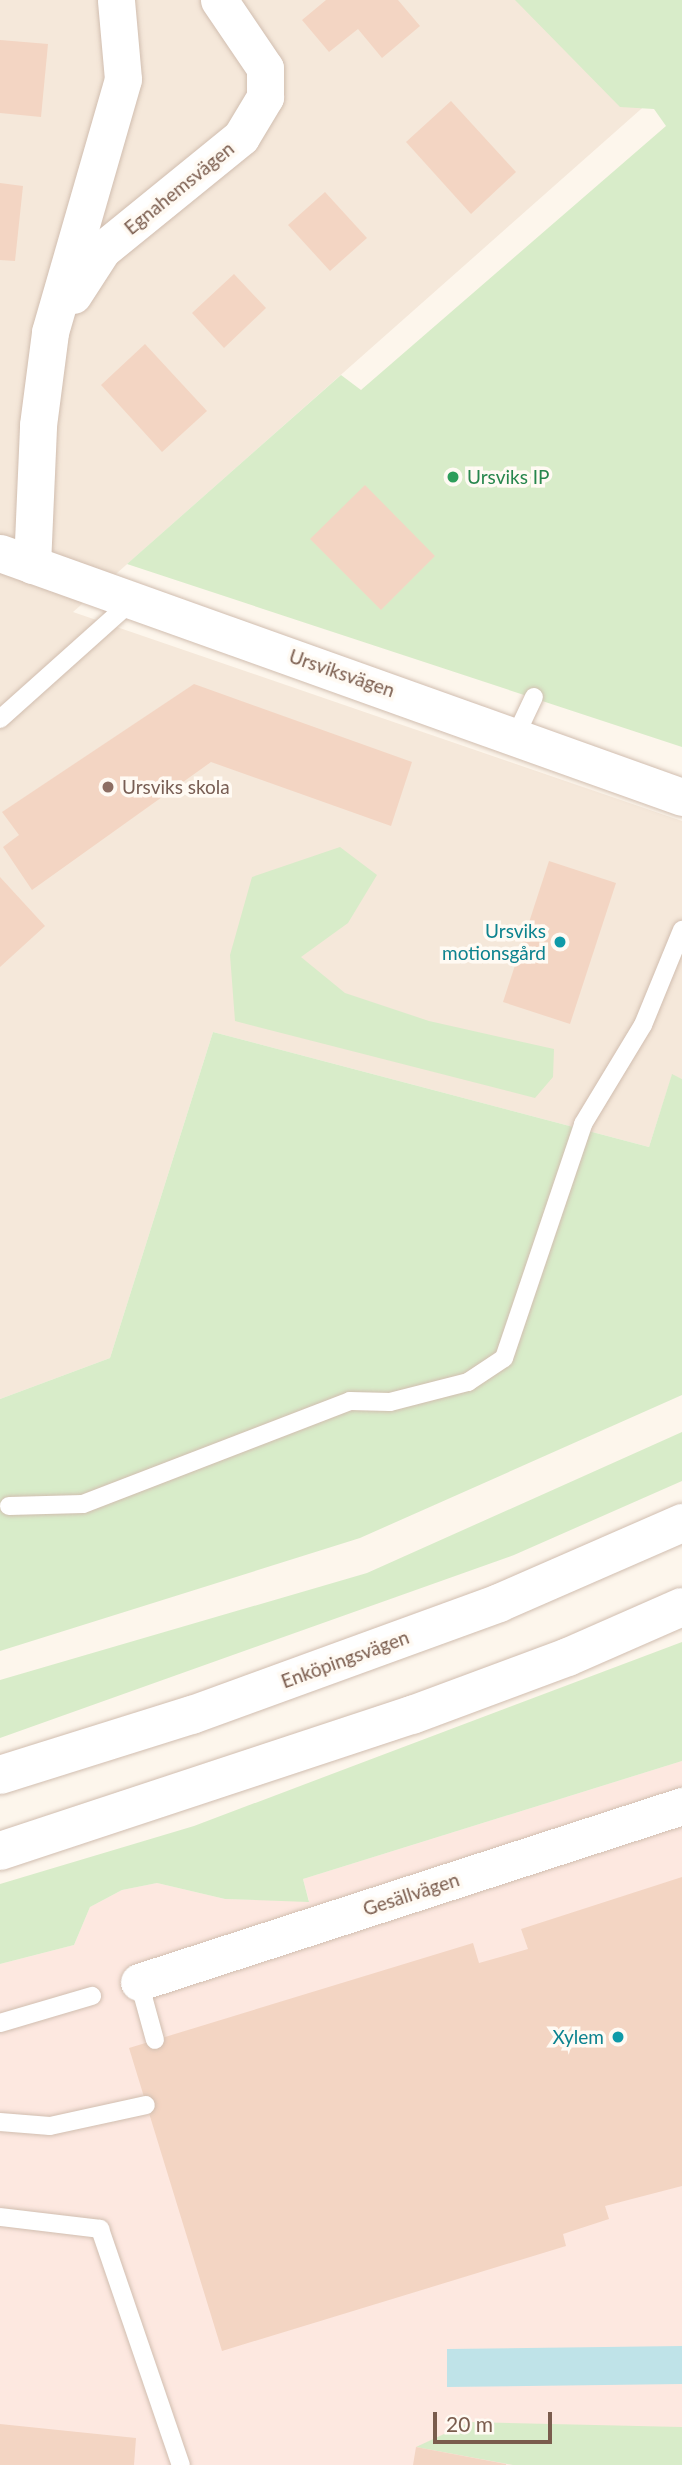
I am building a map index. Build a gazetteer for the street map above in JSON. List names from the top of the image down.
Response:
{
  "streets": {
    "main road": ["Enköpingsvägen"],
    "street": ["Egnahemsvägen", "Ursviksvägen", "Gesällvägen"]
  },
  "crossings": [
    ["Egnahemsvägen", "Ursviksvägen"]
  ],
  "places": [
    "Ursviks IP",
    "Ursviks skola",
    "Ursviks motionsgård",
    "Xylem"
  ],
  "scale_bar": "20 m"
}
